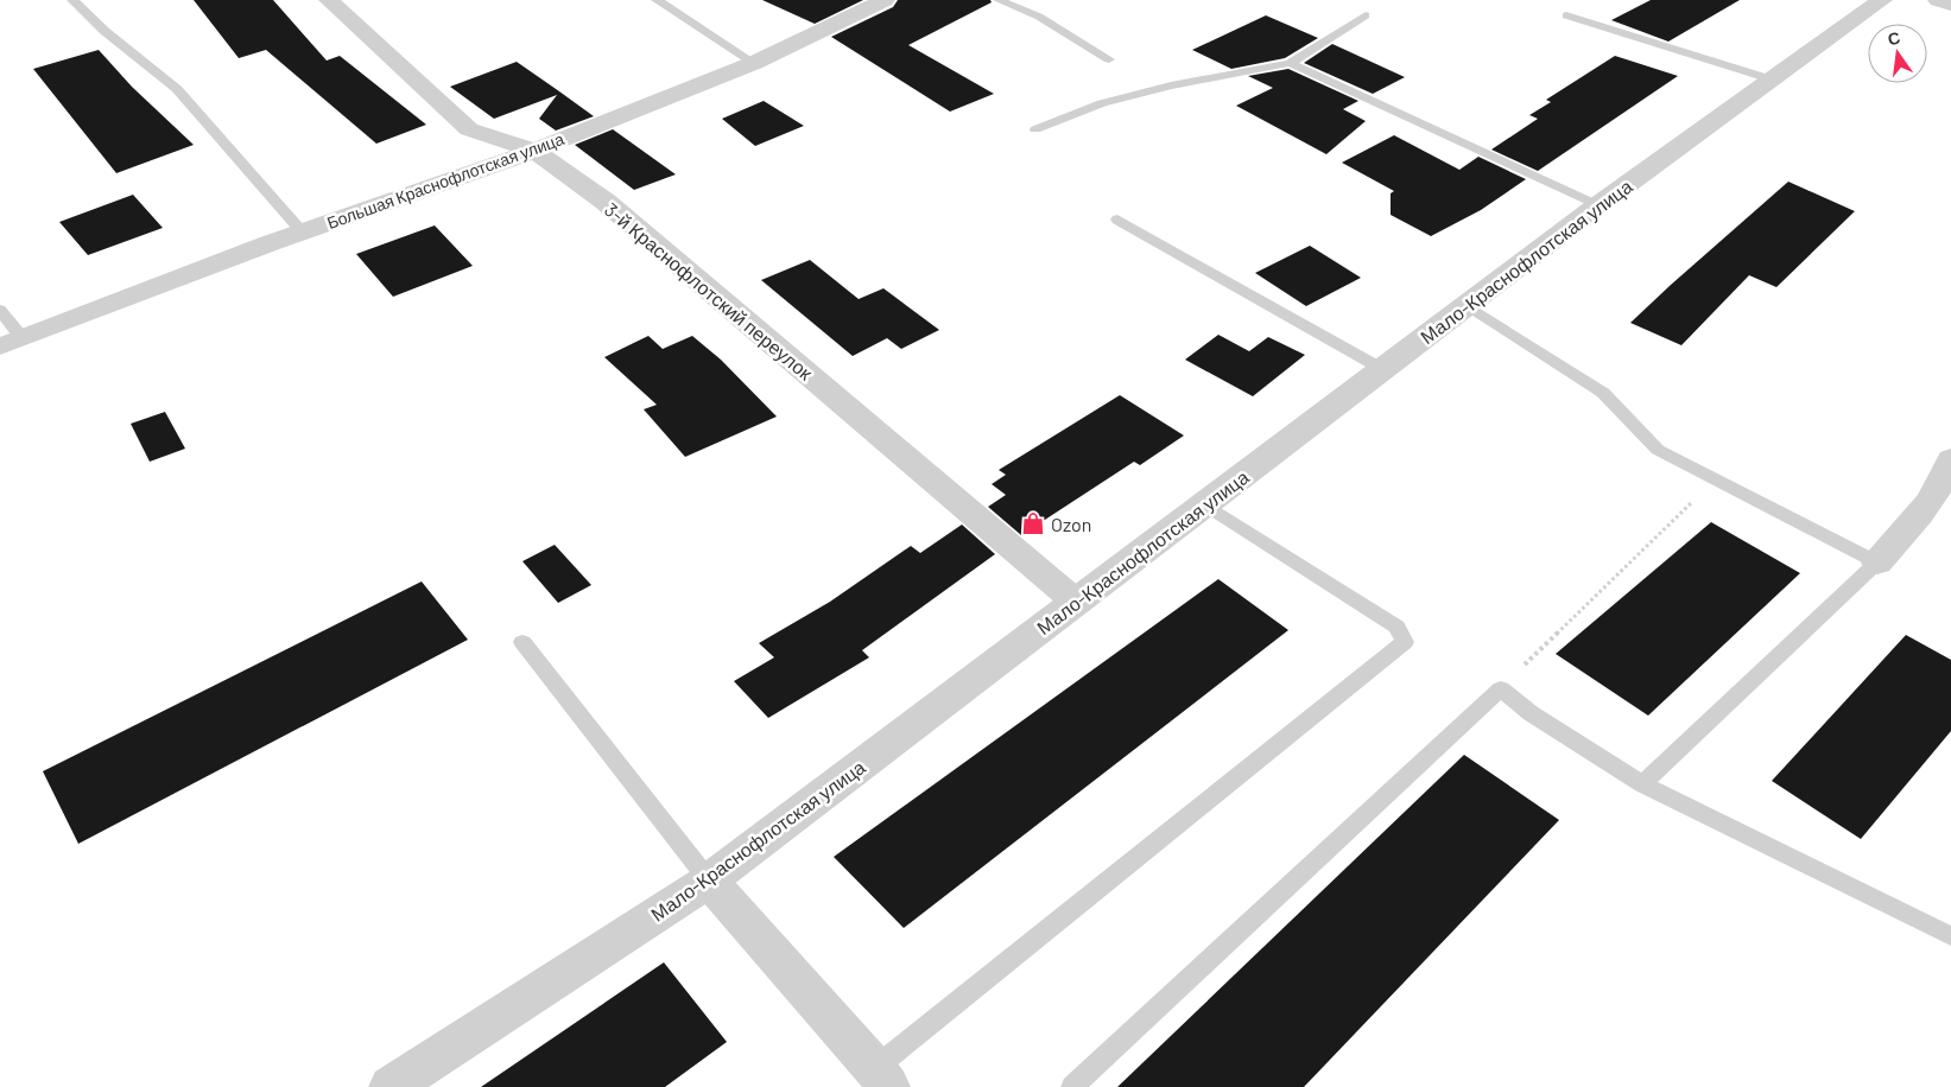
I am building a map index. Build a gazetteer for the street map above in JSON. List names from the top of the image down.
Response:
{
  "streets": {
    "street": ["Большая Краснофлотская улица", "Мало-Краснофлотская улица", "3-й Краснофлотский переулок"]
  },
  "crossings": [
    ["Большая Краснофлотская улица", "3-й Краснофлотский переулок"],
    ["Мало-Краснофлотская улица", "3-й Краснофлотский переулок"]
  ],
  "places": {
    "shop": ["Ozon"]
  },
  "north": "top"
}
